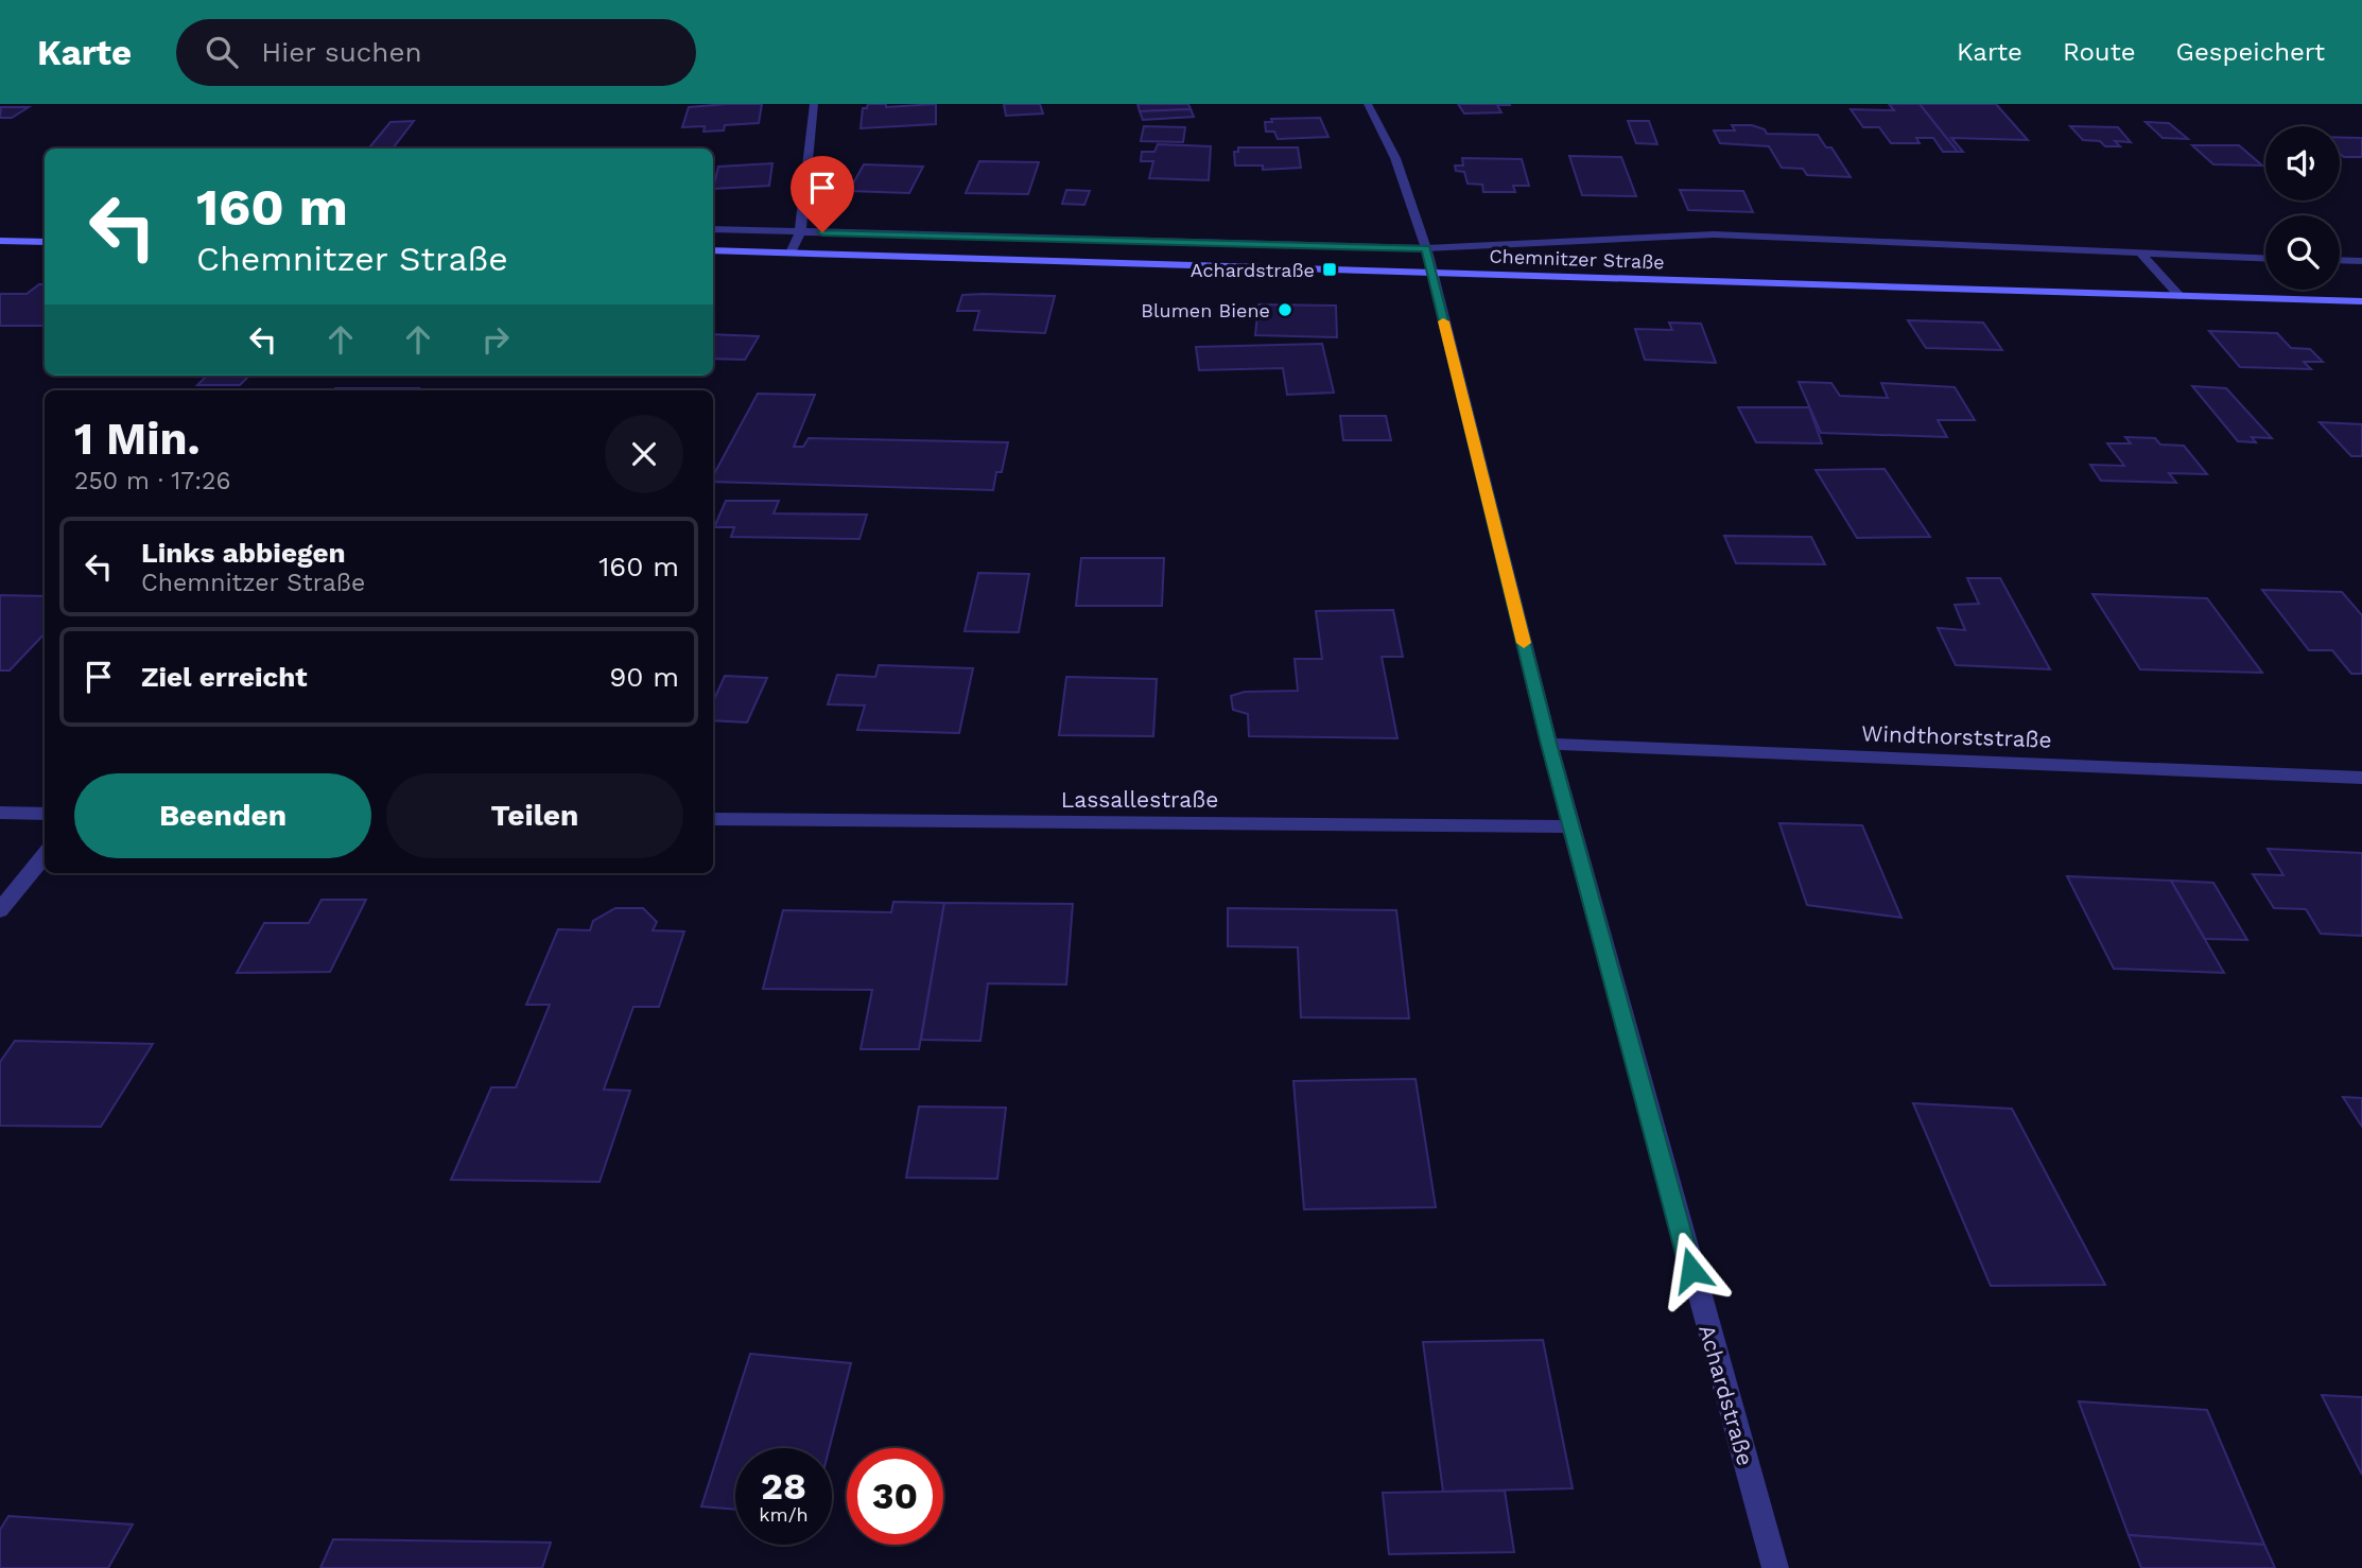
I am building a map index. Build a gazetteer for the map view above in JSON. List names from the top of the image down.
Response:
{
  "streets": {
    "main road": ["Chemnitzer Straße"],
    "street": ["Windthorststraße", "Lassallestraße", "Achardstraße"]
  },
  "crossings": [
    ["Chemnitzer Straße", "Achardstraße"],
    ["Windthorststraße", "Achardstraße"],
    ["Lassallestraße", "Achardstraße"]
  ],
  "places": {
    "transit": ["Achardstraße"],
    "other": ["Blumen Biene"]
  },
  "page": {
    "header": "Karte",
    "search": "Hier suchen",
    "nav": ["Karte", "Route", "Gespeichert"],
    "turn": ["160 m", "Chemnitzer Straße"],
    "heading": ["1 Min.", "250 m · 17:26"],
    "list": [
      {
        "name": "Links abbiegen",
        "note": "Chemnitzer Straße",
        "value": "160 m"
      },
      {
        "name": "Ziel erreicht",
        "value": "90 m"
      }
    ],
    "buttons": ["Beenden", "Teilen"],
    "speed": "28 km/h",
    "limit": "30"
  }
}
